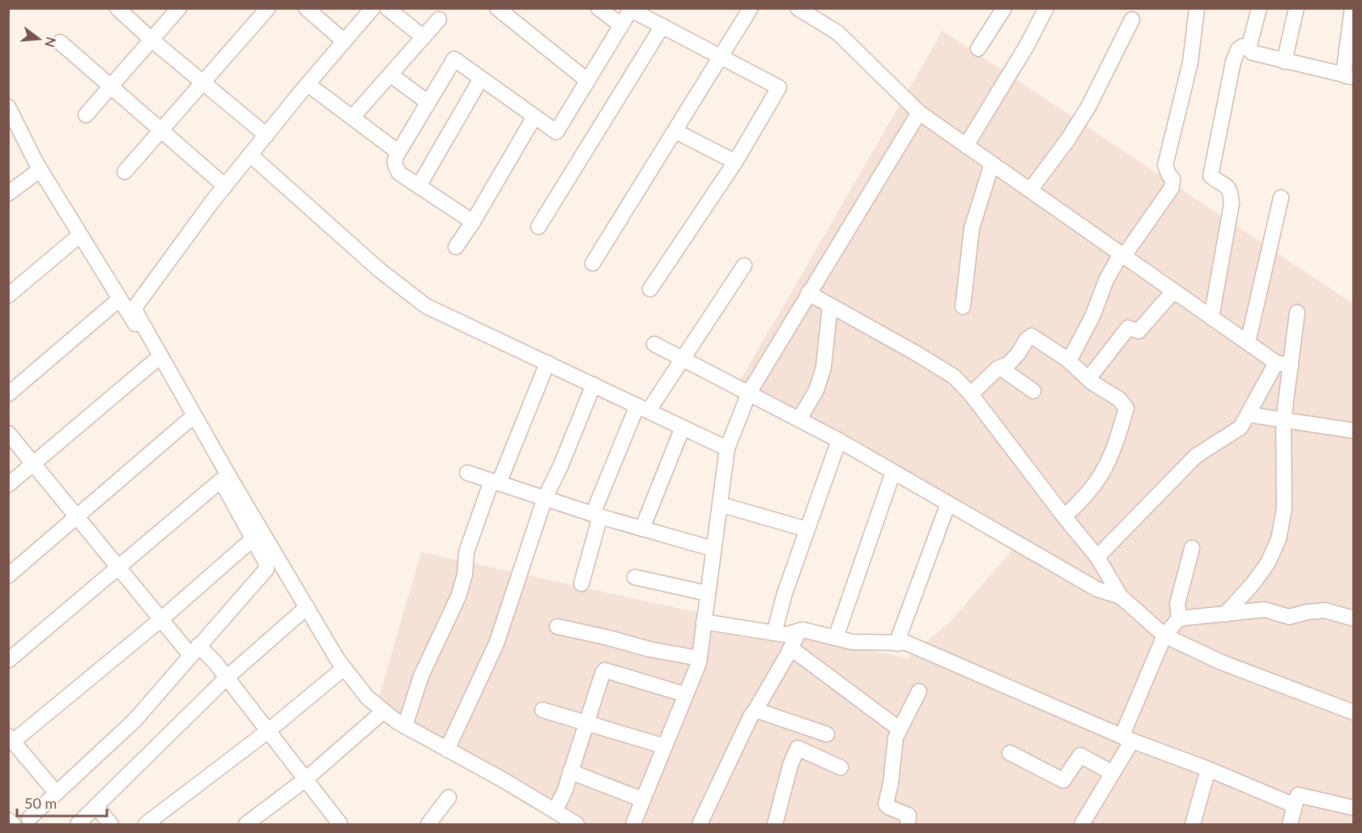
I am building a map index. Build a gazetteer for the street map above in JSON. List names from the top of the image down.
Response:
{
  "scale_bar": "50 m",
  "north": "right"
}
